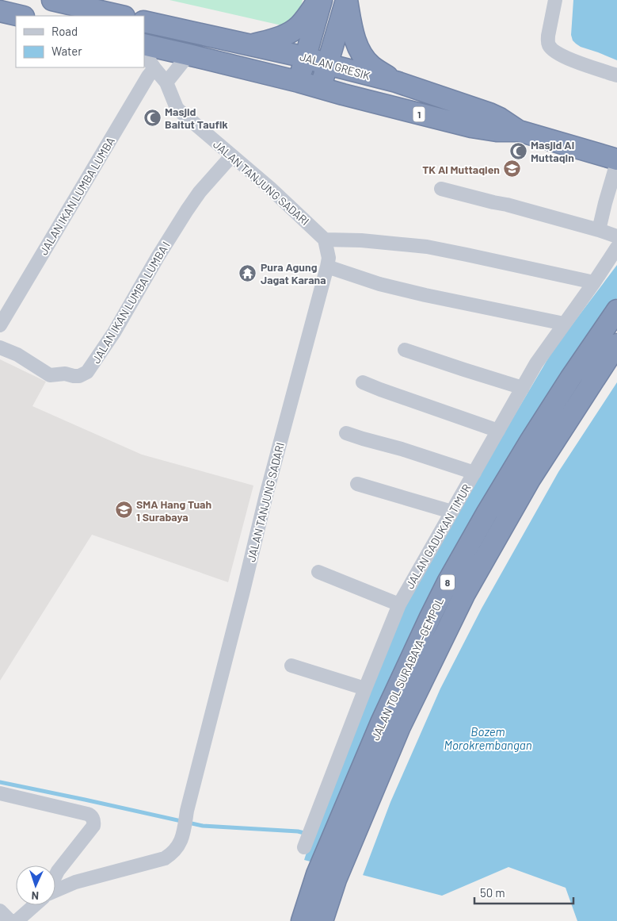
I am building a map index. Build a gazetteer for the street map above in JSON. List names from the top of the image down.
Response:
{
  "streets": {
    "highway": [
      "JALAN GRESIK",
      "1",
      "8",
      "JALAN TOL SURABAYA–GEMPOL"
    ],
    "street": [
      "JALAN TANJUNG SADARI",
      "JALAN IKAN LUMBA LUMBA",
      "JALAN IKAN LUMBA LUMBA I",
      "JALAN GADUKAN TIMUR"
    ]
  },
  "crossings": [
    ["JALAN TANJUNG SADARI", "JALAN IKAN LUMBA LUMBA"],
    ["JALAN TANJUNG SADARI", "JALAN IKAN LUMBA LUMBA I"]
  ],
  "water": ["Bozem Morokrembangan"],
  "places": {
    "mosque": ["Masjid Baitut Taufik", "Masjid Al Muttaqin"],
    "school or university": ["TK Al Muttaqien", "SMA Hang Tuah 1 Surabaya"],
    "temple": ["Pura Agung Jagat Karana"]
  },
  "legend": ["Road", "Water"],
  "scale_bar": "50 m",
  "north": "bottom"
}
